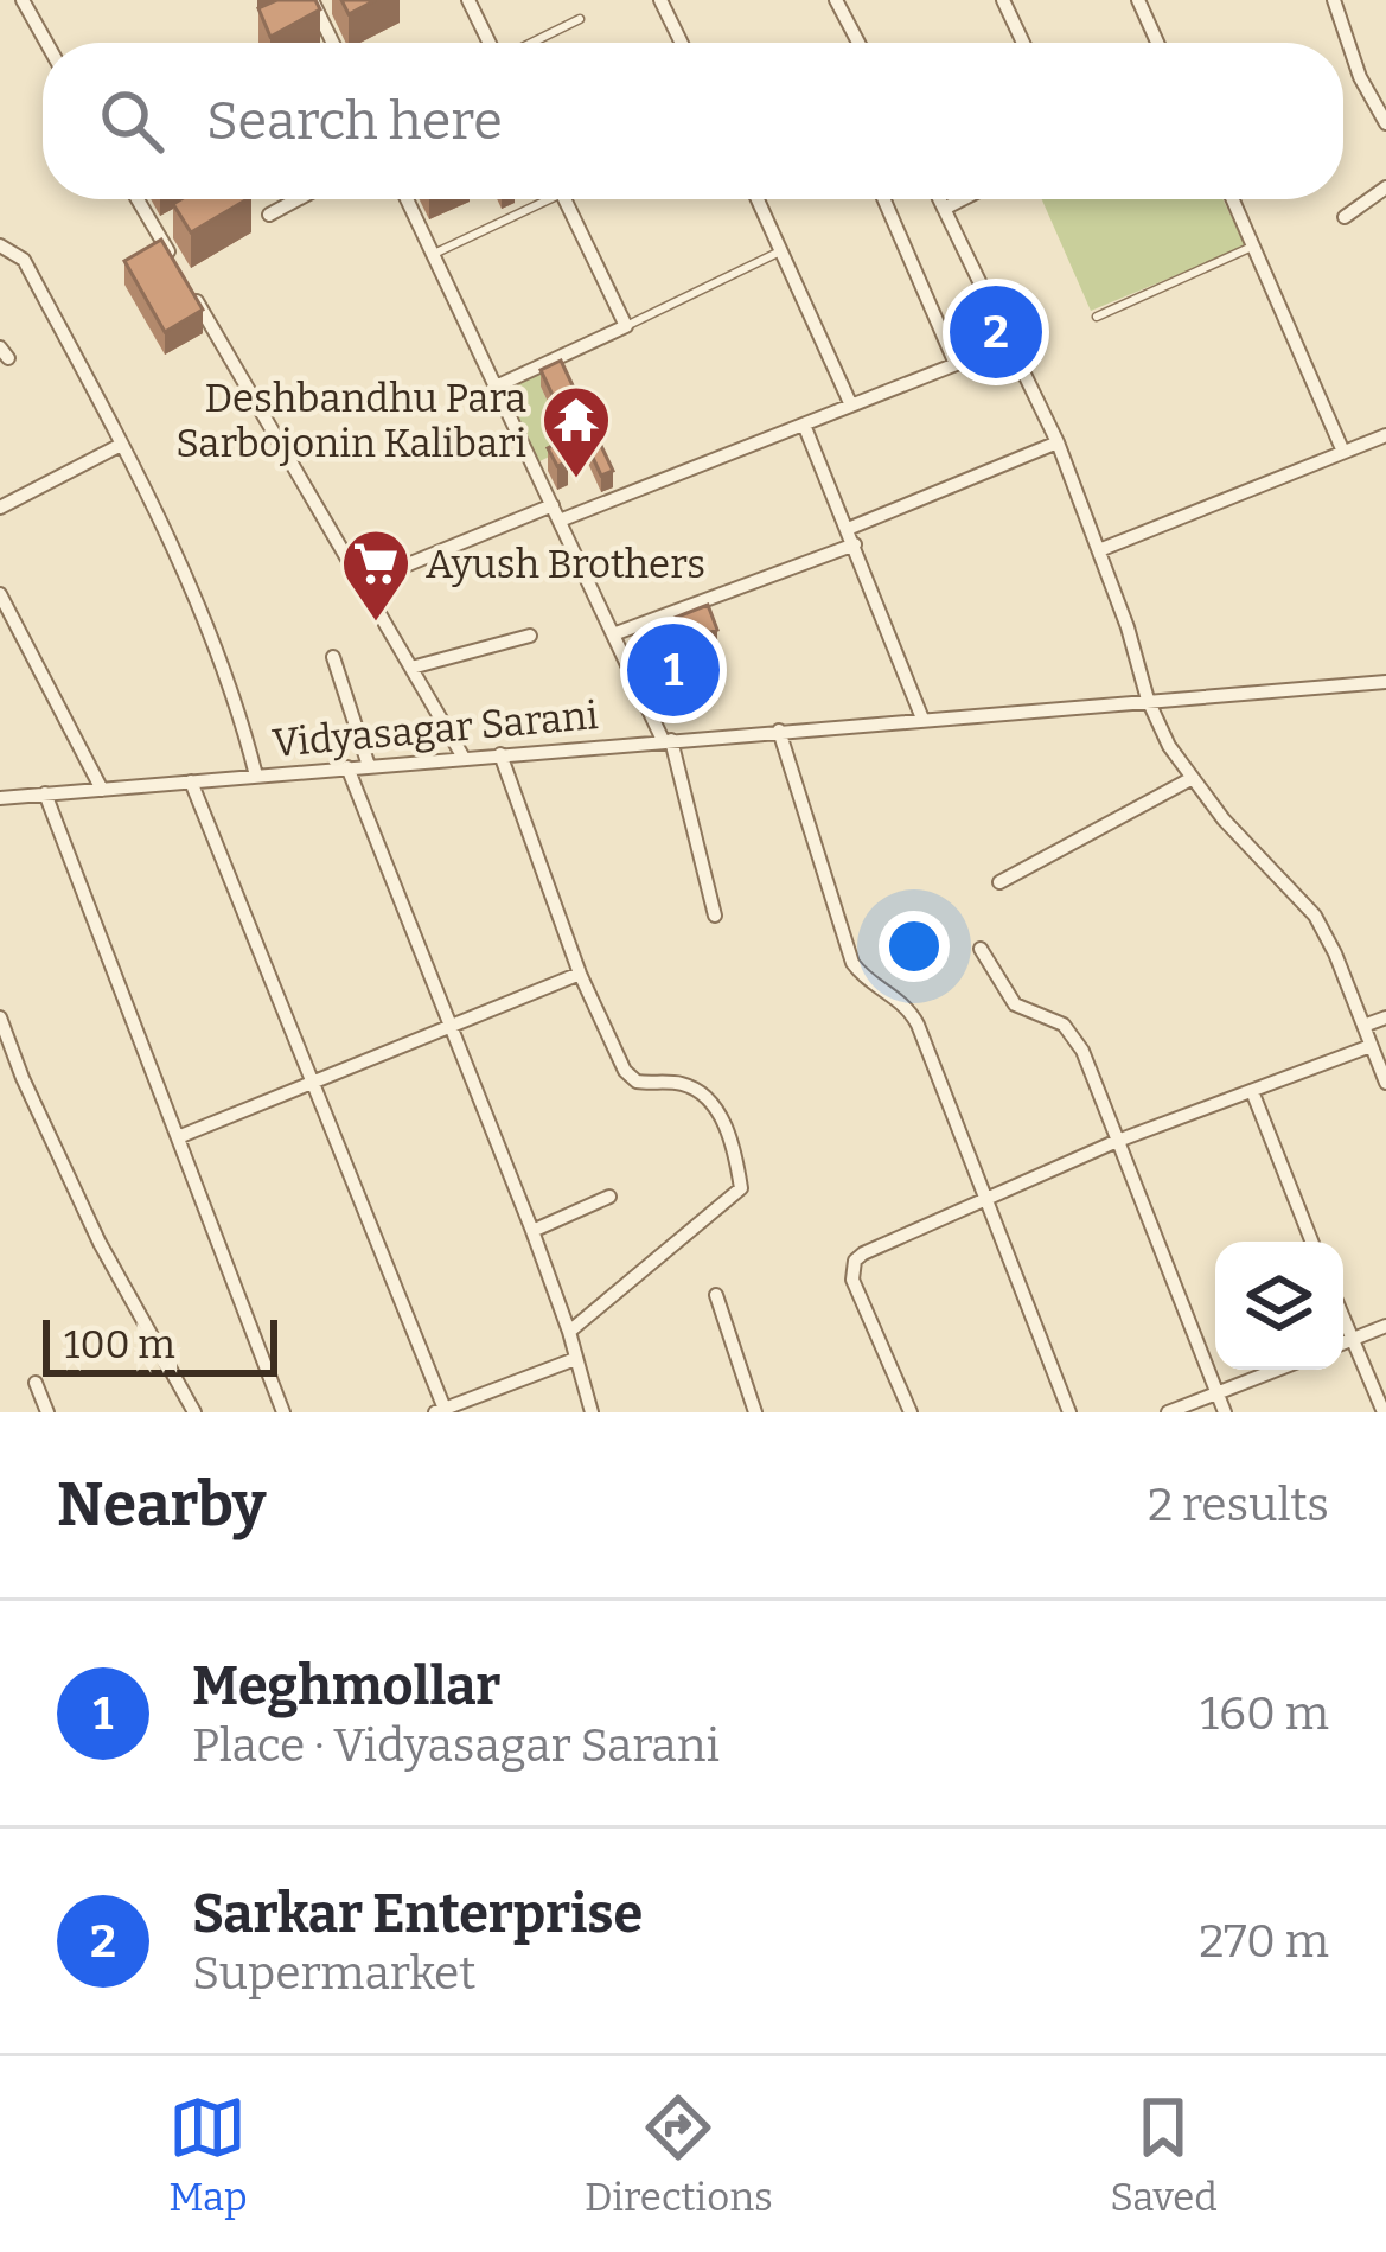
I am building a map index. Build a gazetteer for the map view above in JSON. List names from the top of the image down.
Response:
{
  "streets": {
    "street": ["Vidyasagar Sarani"]
  },
  "places": {
    "temple": ["Deshbandhu Para Sarbojonin Kalibari"],
    "supermarket": ["Ayush Brothers"]
  },
  "scale_bar": "100 m",
  "page": {
    "search": "Search here",
    "pins": ["2", "1"],
    "scale": "100 m",
    "heading": ["Nearby", "2 results"],
    "list": [
      {
        "mark": "1",
        "name": "Meghmollar",
        "note": "Place · Vidyasagar Sarani",
        "value": "160 m"
      },
      {
        "mark": "2",
        "name": "Sarkar Enterprise",
        "note": "Supermarket",
        "value": "270 m"
      }
    ],
    "nav": ["Map", "Directions", "Saved"]
  }
}
